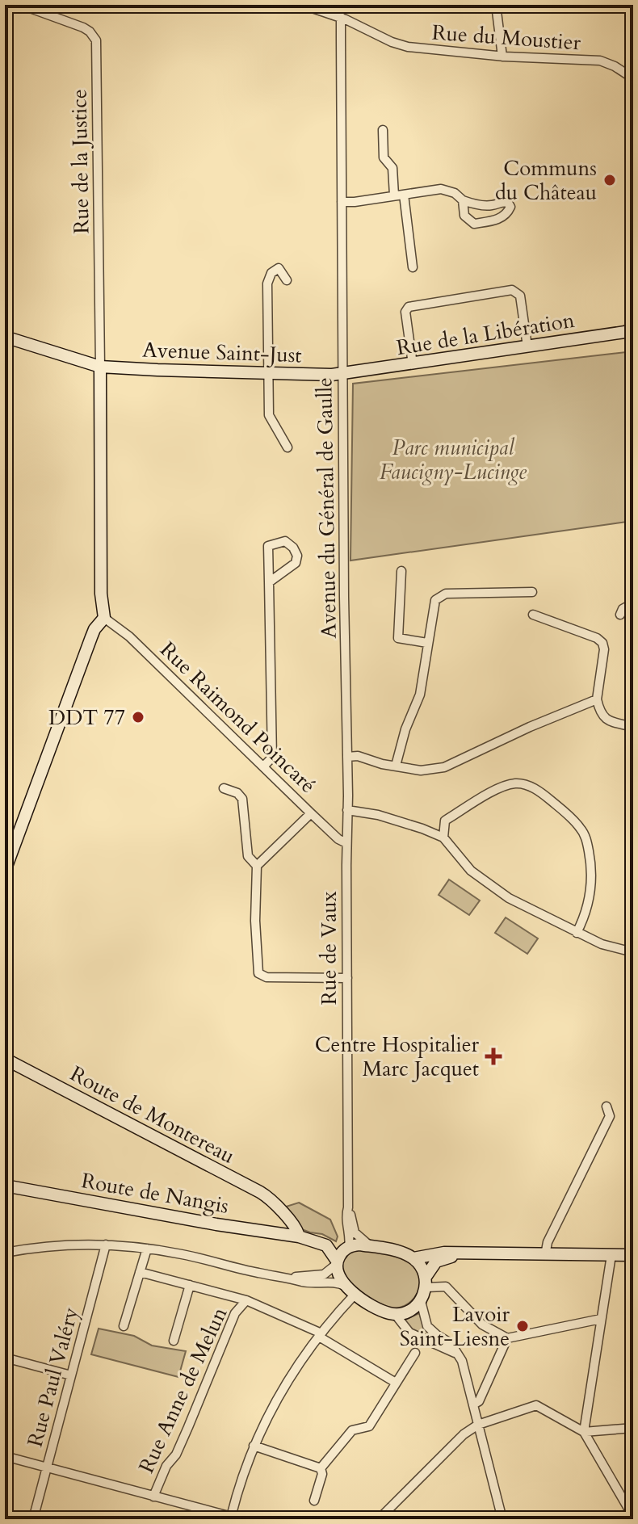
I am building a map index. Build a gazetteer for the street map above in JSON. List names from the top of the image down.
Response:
{
  "streets": {
    "main road": [
      "Rue de la Libération",
      "Avenue Saint-Just",
      "Route de Montereau",
      "Route de Nangis"
    ],
    "street": [
      "Rue du Moustier",
      "Rue de la Justice",
      "Avenue du Général de Gaulle",
      "Rue Raimond Poincaré",
      "Rue de Vaux",
      "Rue Paul Valéry",
      "Rue Anne de Melun"
    ]
  },
  "crossings": [
    ["Rue du Moustier", "Avenue du Général de Gaulle"],
    ["Rue de la Justice", "Avenue Saint-Just"],
    ["Rue de la Libération", "Avenue Saint-Just"],
    ["Rue de la Libération", "Avenue du Général de Gaulle"],
    ["Avenue Saint-Just", "Avenue du Général de Gaulle"],
    ["Avenue du Général de Gaulle", "Rue Raimond Poincaré"],
    ["Avenue du Général de Gaulle", "Rue de Vaux"],
    ["Rue Raimond Poincaré", "Rue de Vaux"],
    ["Rue de Vaux", "Route de Nangis"],
    ["Route de Montereau", "Route de Nangis"]
  ],
  "parks": ["Parc municipal Faucigny-Lucinge"],
  "places": {
    "other": ["Communs du Château", "DDT 77", "Lavoir Saint-Liesne"],
    "health": ["Centre Hospitalier Marc Jacquet"]
  }
}
